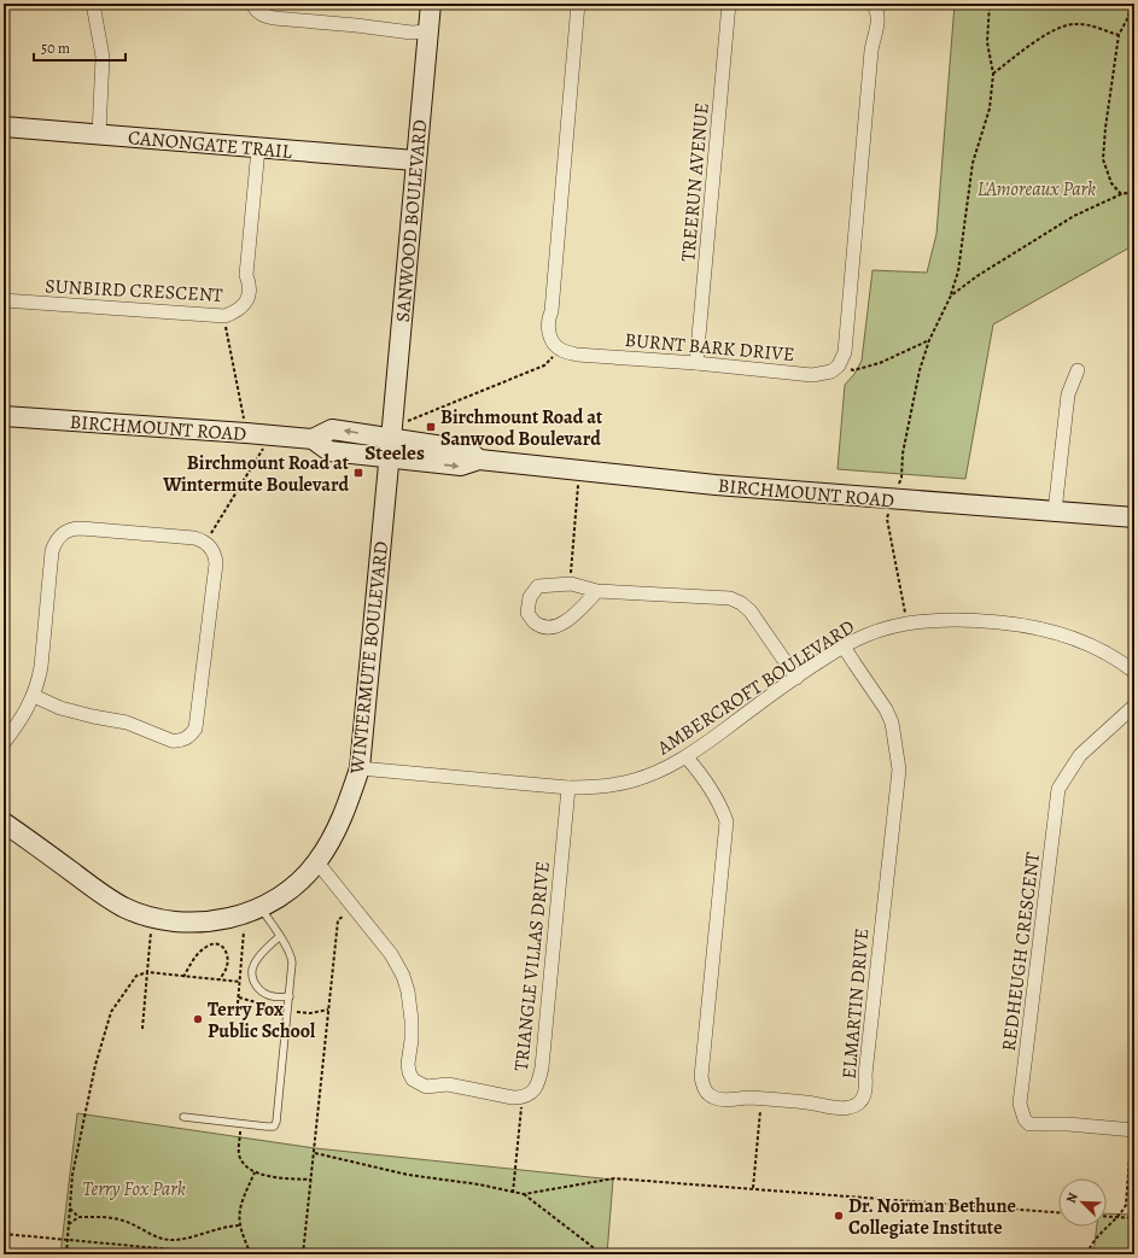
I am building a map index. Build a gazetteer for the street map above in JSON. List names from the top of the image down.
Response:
{
  "streets": {
    "street": [
      "CANONGATE TRAIL",
      "TREERUN AVENUE",
      "SANWOOD BOULEVARD",
      "SUNBIRD CRESCENT",
      "BURNT BARK DRIVE",
      "BIRCHMOUNT ROAD",
      "WINTERMUTE BOULEVARD",
      "AMBERCROFT BOULEVARD",
      "REDHEUGH CRESCENT",
      "TRIANGLE VILLAS DRIVE",
      "ELMARTIN DRIVE"
    ]
  },
  "crossings": [
    ["CANONGATE TRAIL", "SANWOOD BOULEVARD"],
    ["CANONGATE TRAIL", "SUNBIRD CRESCENT"],
    ["TREERUN AVENUE", "BURNT BARK DRIVE"],
    ["SANWOOD BOULEVARD", "BIRCHMOUNT ROAD"],
    ["SANWOOD BOULEVARD", "WINTERMUTE BOULEVARD"],
    ["BIRCHMOUNT ROAD", "WINTERMUTE BOULEVARD"],
    ["WINTERMUTE BOULEVARD", "AMBERCROFT BOULEVARD"],
    ["WINTERMUTE BOULEVARD", "TRIANGLE VILLAS DRIVE"],
    ["AMBERCROFT BOULEVARD", "TRIANGLE VILLAS DRIVE"],
    ["AMBERCROFT BOULEVARD", "ELMARTIN DRIVE"]
  ],
  "districts": ["Steeles"],
  "parks": ["L'Amoreaux Park", "Terry Fox Park"],
  "places": {
    "transit": ["Birchmount Road at Sanwood Boulevard", "Birchmount Road at Wintermute Boulevard"],
    "other": ["Terry Fox Public School", "Dr. Norman Bethune Collegiate Institute"]
  },
  "scale_bar": "50 m",
  "north": "top left"
}
